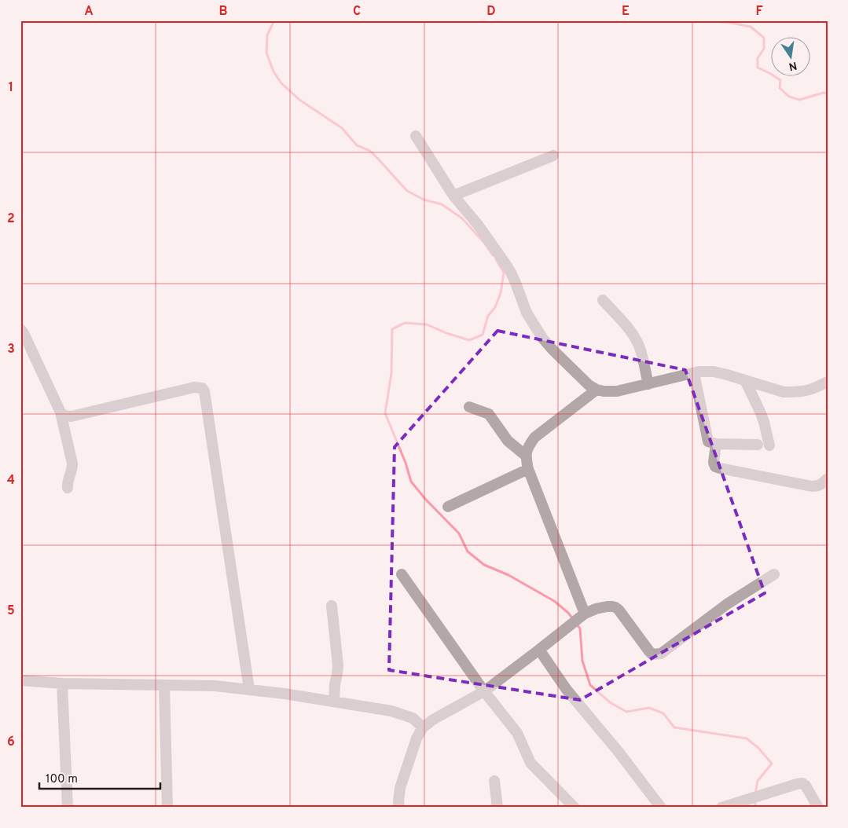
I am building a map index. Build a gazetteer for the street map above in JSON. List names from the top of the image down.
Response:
{
  "scale_bar": "100 m",
  "north": "bottom",
  "grid": {
    "columns": [
      "A",
      "B",
      "C",
      "D",
      "E",
      "F"
    ],
    "rows": [
      "1",
      "2",
      "3",
      "4",
      "5",
      "6"
    ]
  }
}
